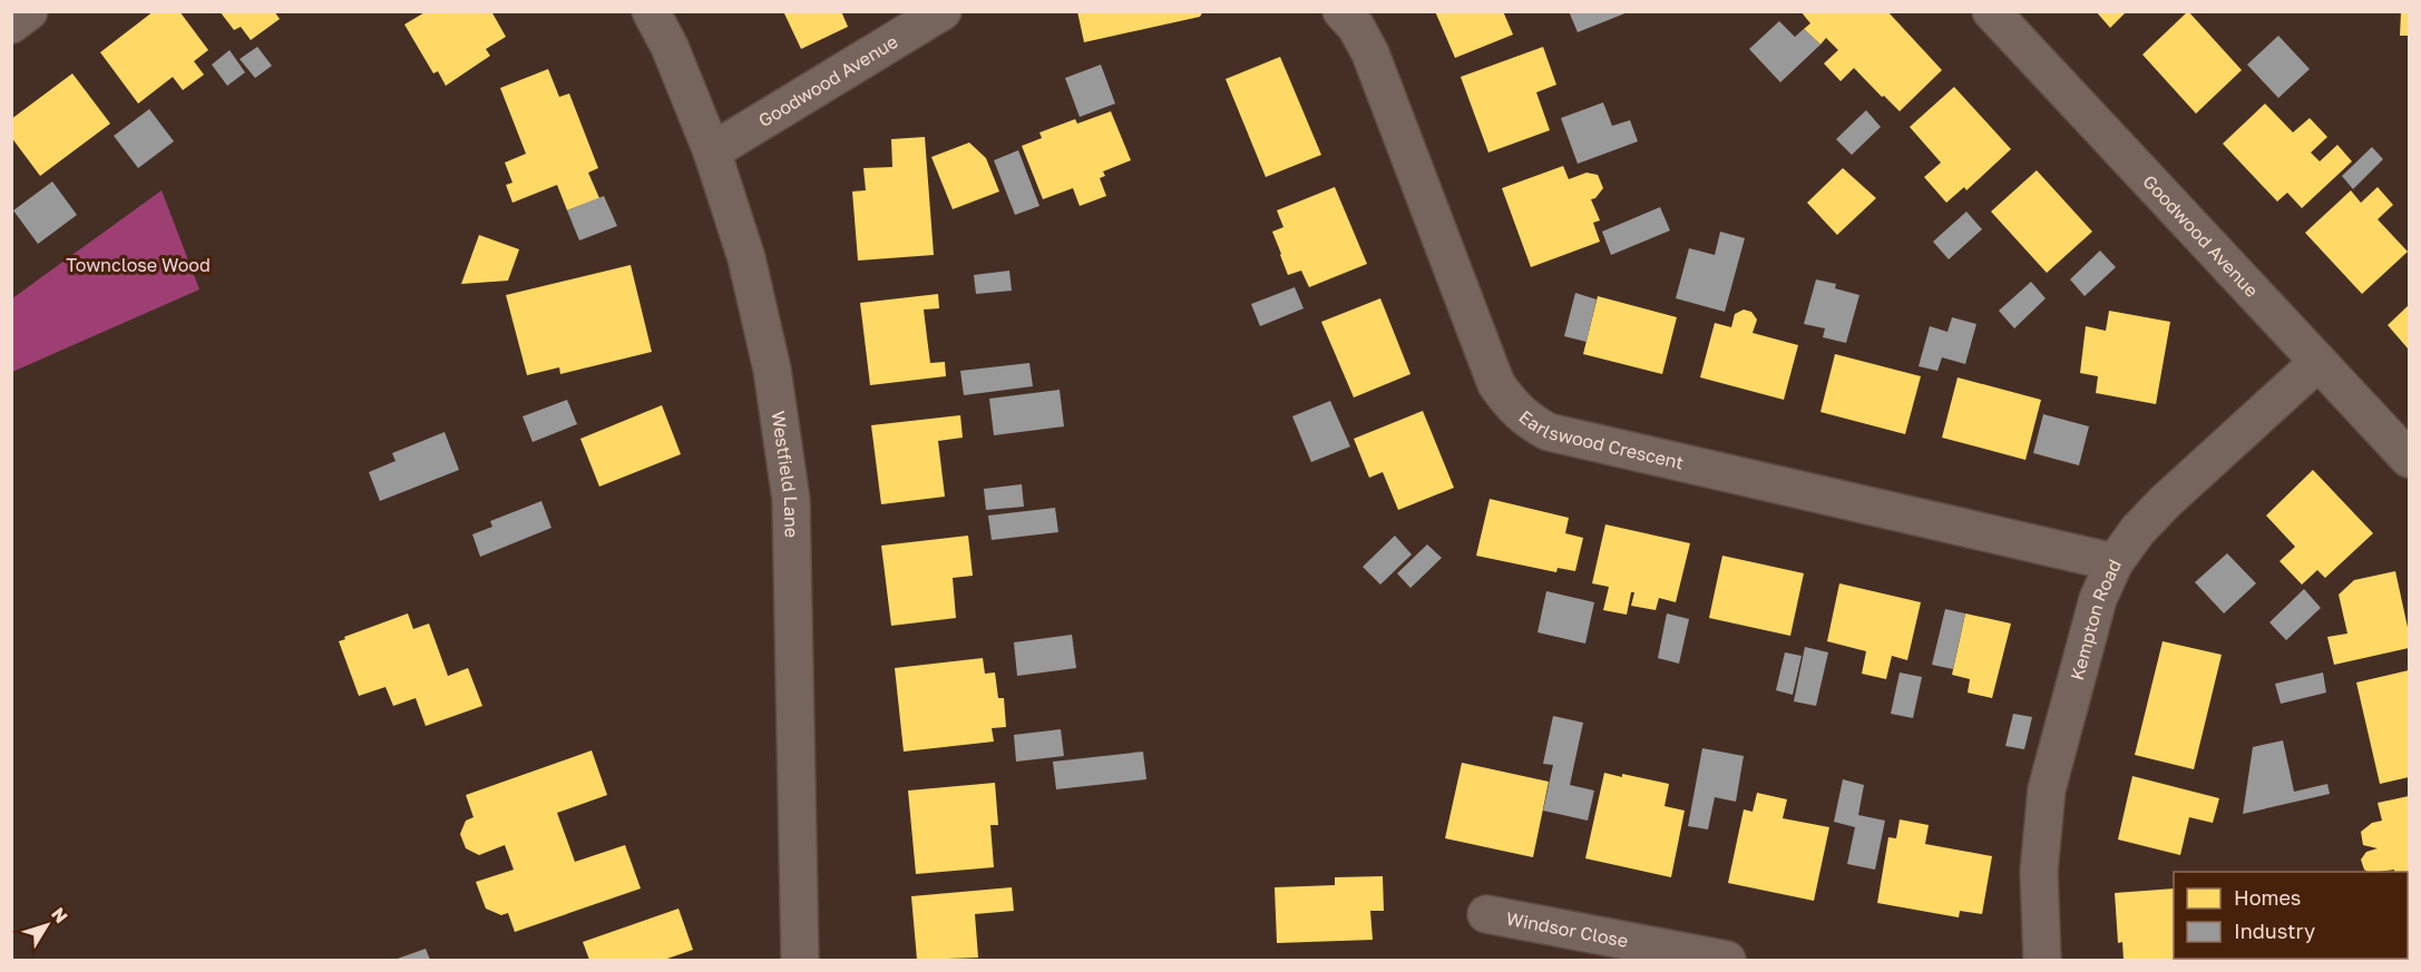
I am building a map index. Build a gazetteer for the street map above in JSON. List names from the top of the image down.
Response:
{
  "streets": {
    "street": [
      "Goodwood Avenue",
      "Earlswood Crescent",
      "Westfield Lane",
      "Kempton Road",
      "Windsor Close"
    ]
  },
  "crossings": [
    ["Goodwood Avenue", "Westfield Lane"],
    ["Goodwood Avenue", "Kempton Road"],
    ["Earlswood Crescent", "Kempton Road"]
  ],
  "parks": ["Townclose Wood"],
  "legend": ["Homes", "Industry"],
  "north": "top right"
}
